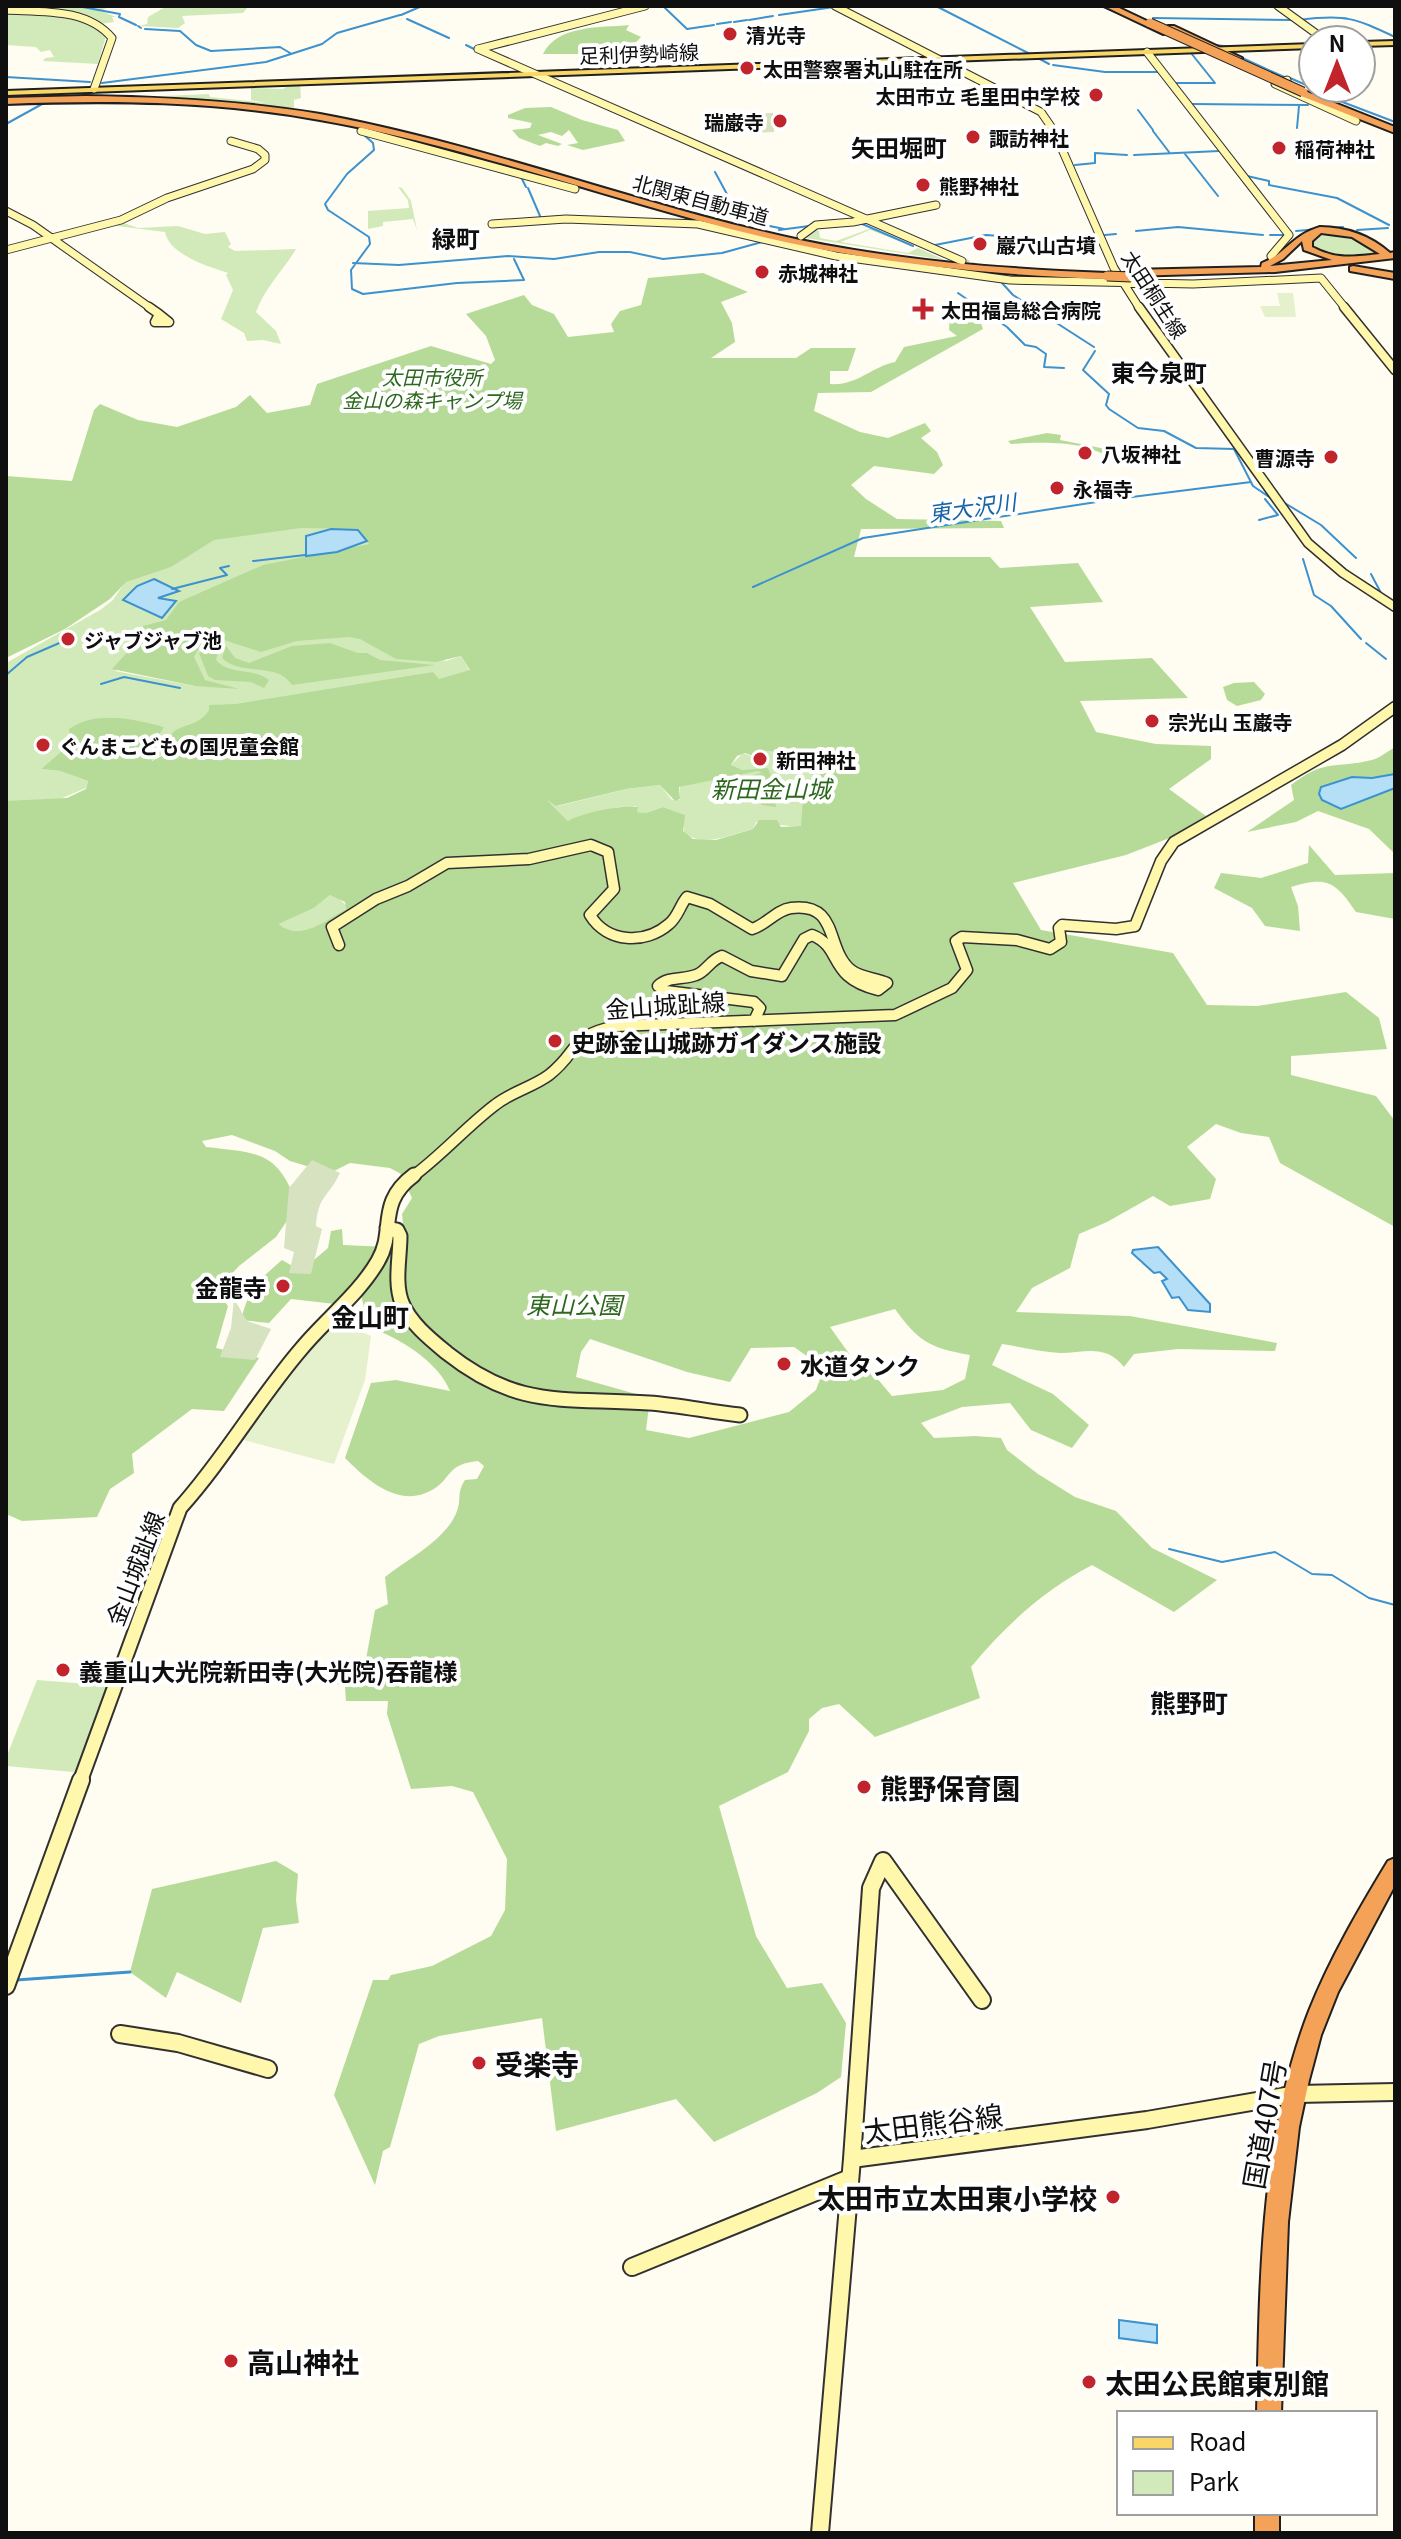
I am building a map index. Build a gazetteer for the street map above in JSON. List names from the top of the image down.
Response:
{
  "streets": {
    "highway": ["北関東自動車道", "国道407号"],
    "main road": ["足利伊勢崎線"],
    "street": ["太田桐生線", "金山城趾線", "太田熊谷線"]
  },
  "crossings": [
    ["足利伊勢崎線", "北関東自動車道"],
    ["足利伊勢崎線", "太田桐生線"],
    ["北関東自動車道", "太田桐生線"],
    ["太田熊谷線", "国道407号"]
  ],
  "districts": [
    "矢田堀町",
    "緑町",
    "東今泉町",
    "金山町",
    "熊野町"
  ],
  "water": ["東大沢川"],
  "parks": ["太田市役所 金山の森キャンプ場", "新田金山城", "東山公園"],
  "places": {
    "other": [
      "清光寺",
      "太田警察署丸山駐在所",
      "太田市立 毛里田中学校",
      "瑞巌寺",
      "諏訪神社",
      "稲荷神社",
      "熊野神社",
      "巖穴山古墳",
      "赤城神社",
      "八坂神社",
      "曹源寺",
      "永福寺",
      "ジャブジャブ池",
      "宗光山 玉巌寺",
      "ぐんまこどもの国児童会館",
      "新田神社",
      "史跡金山城跡ガイダンス施設",
      "金龍寺",
      "水道タンク",
      "義重山大光院新田寺(大光院)吞龍様",
      "熊野保育園",
      "受楽寺",
      "太田市立太田東小学校",
      "高山神社",
      "太田公民館東別館"
    ],
    "health": ["太田福島総合病院"]
  },
  "legend": ["Road", "Park"],
  "north": "top"
}
